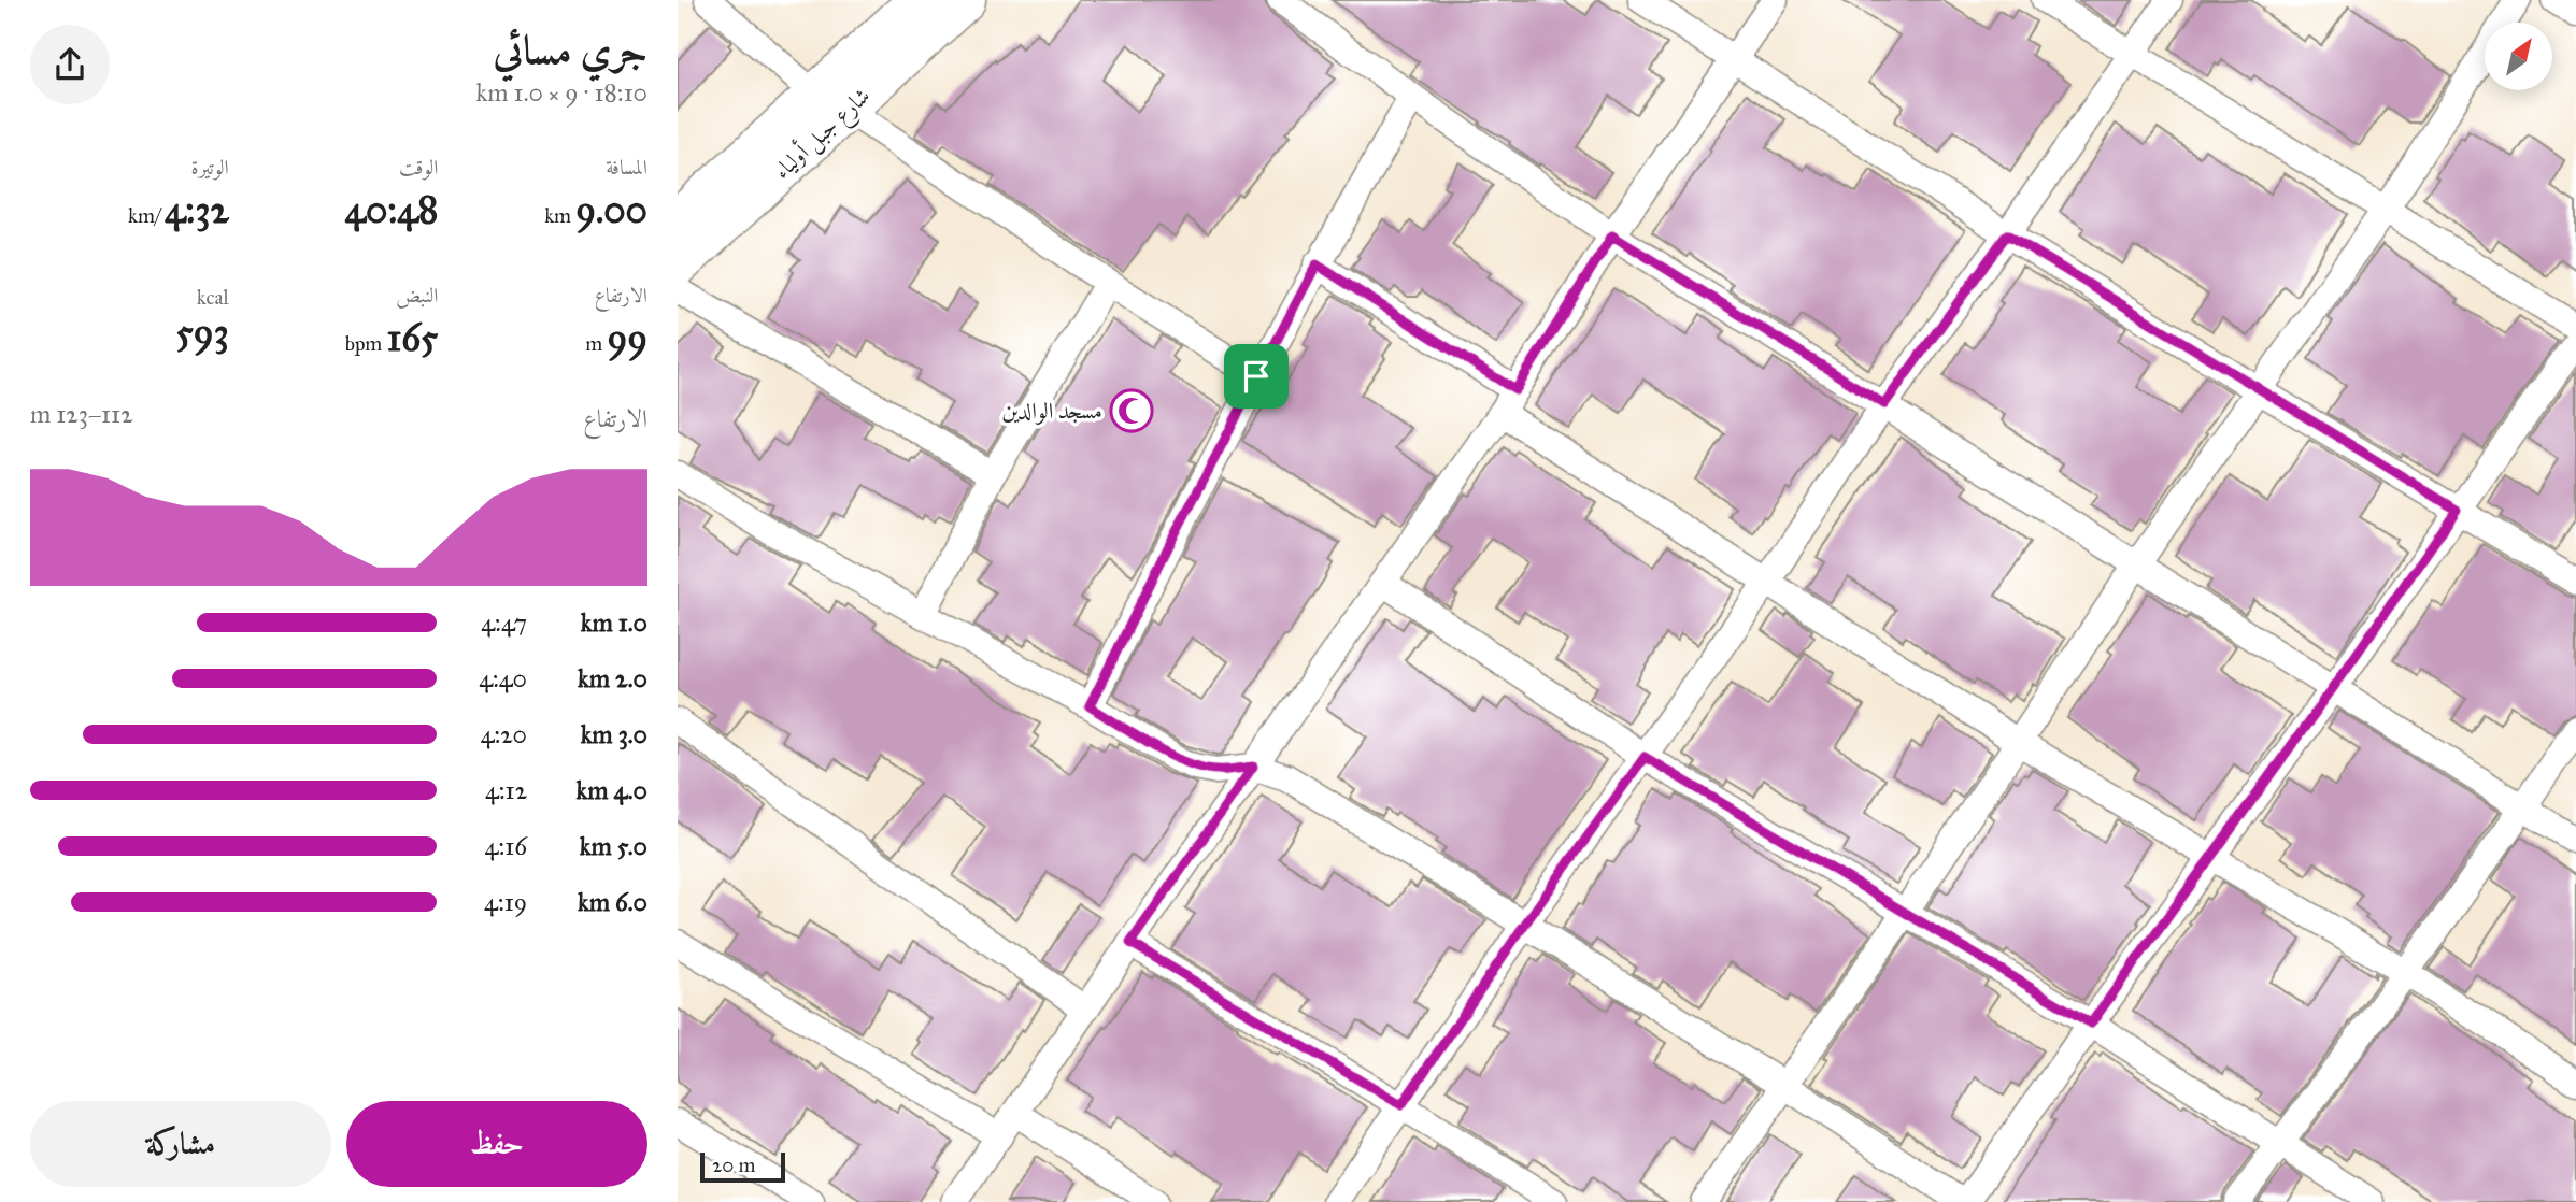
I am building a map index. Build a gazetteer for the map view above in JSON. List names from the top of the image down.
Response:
{
  "streets": {
    "main road": ["شارع جبل أولياء"]
  },
  "places": {
    "mosque": ["مسجد الوالدين"]
  },
  "scale_bar": "20 m",
  "north": "top right",
  "page": {
    "heading": ["جري مسائي", "18:10 · 9 × 1.0 km"],
    "stats": [
      ["المسافة", "9.00 km"],
      ["الوقت", "40:48"],
      ["الوتيرة", "4:32 /km"],
      ["الارتفاع", "99 m"],
      ["النبض", "165 bpm"],
      ["kcal", "593"]
    ],
    "chart": ["الارتفاع", "112–123 m"],
    "list": [
      {
        "name": "1.0 km",
        "note": "4:47"
      },
      {
        "name": "2.0 km",
        "note": "4:40"
      },
      {
        "name": "3.0 km",
        "note": "4:20"
      },
      {
        "name": "4.0 km",
        "note": "4:12"
      },
      {
        "name": "5.0 km",
        "note": "4:16"
      },
      {
        "name": "6.0 km",
        "note": "4:19"
      }
    ],
    "buttons": ["حفظ", "مشاركة"],
    "scale": "20 m"
  }
}
